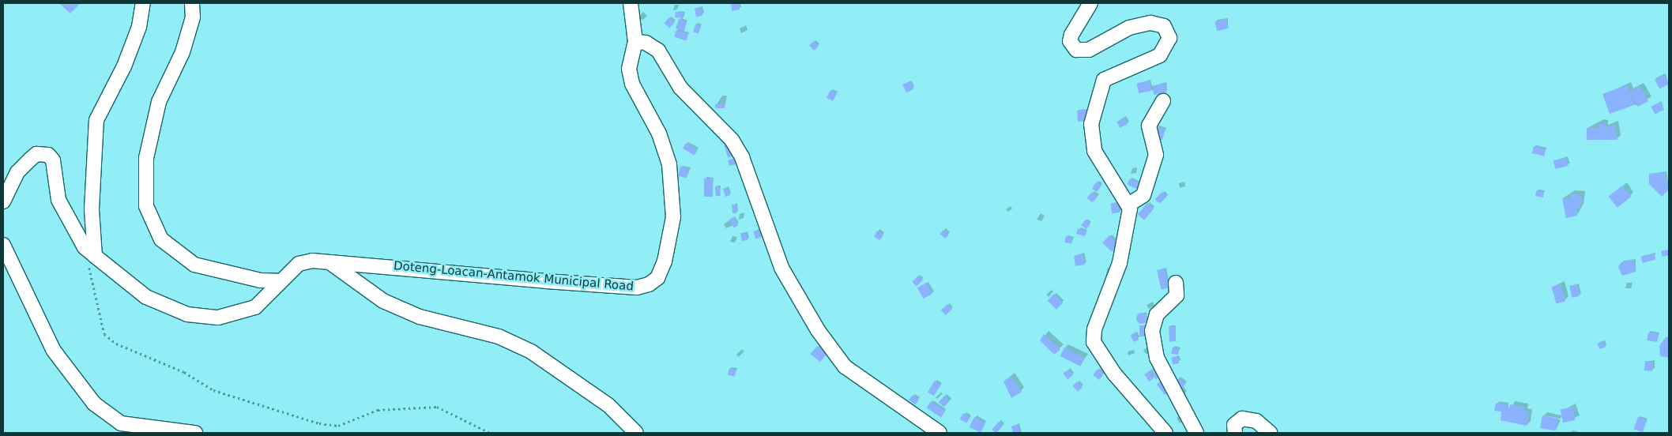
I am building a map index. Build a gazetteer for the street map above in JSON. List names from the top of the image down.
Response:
{
  "streets": {
    "street": ["Doteng-Loacan-Antamok Municipal Road"]
  }
}
